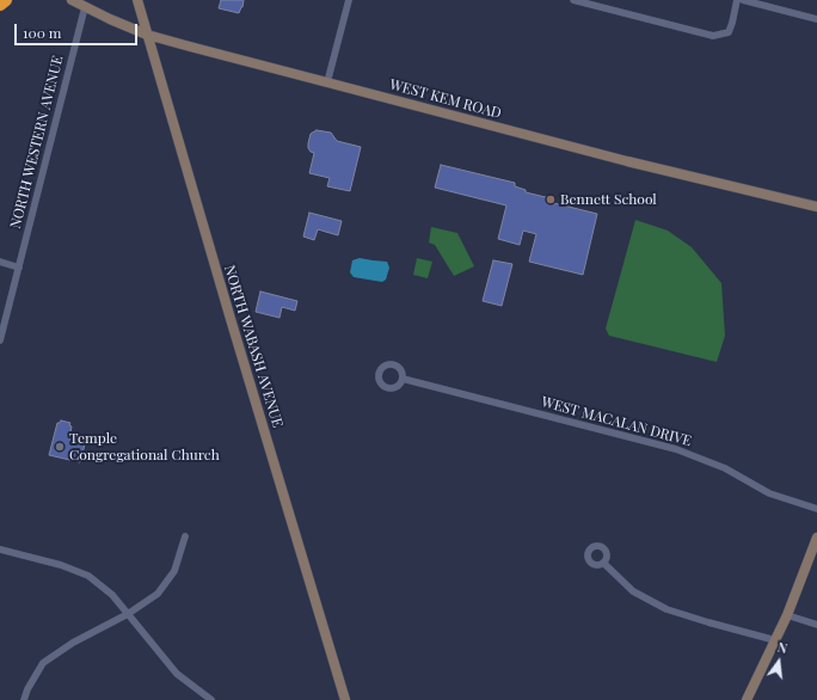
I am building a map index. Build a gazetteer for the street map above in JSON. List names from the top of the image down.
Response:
{
  "streets": {
    "street": [
      "WEST KEM ROAD",
      "NORTH WESTERN AVENUE",
      "NORTH WABASH AVENUE",
      "WEST MACALAN DRIVE"
    ]
  },
  "crossings": [
    ["WEST KEM ROAD", "NORTH WESTERN AVENUE"],
    ["WEST KEM ROAD", "NORTH WABASH AVENUE"]
  ],
  "places": ["Bennett School", "Temple Congregational Church"],
  "scale_bar": "100 m",
  "north": "top"
}
